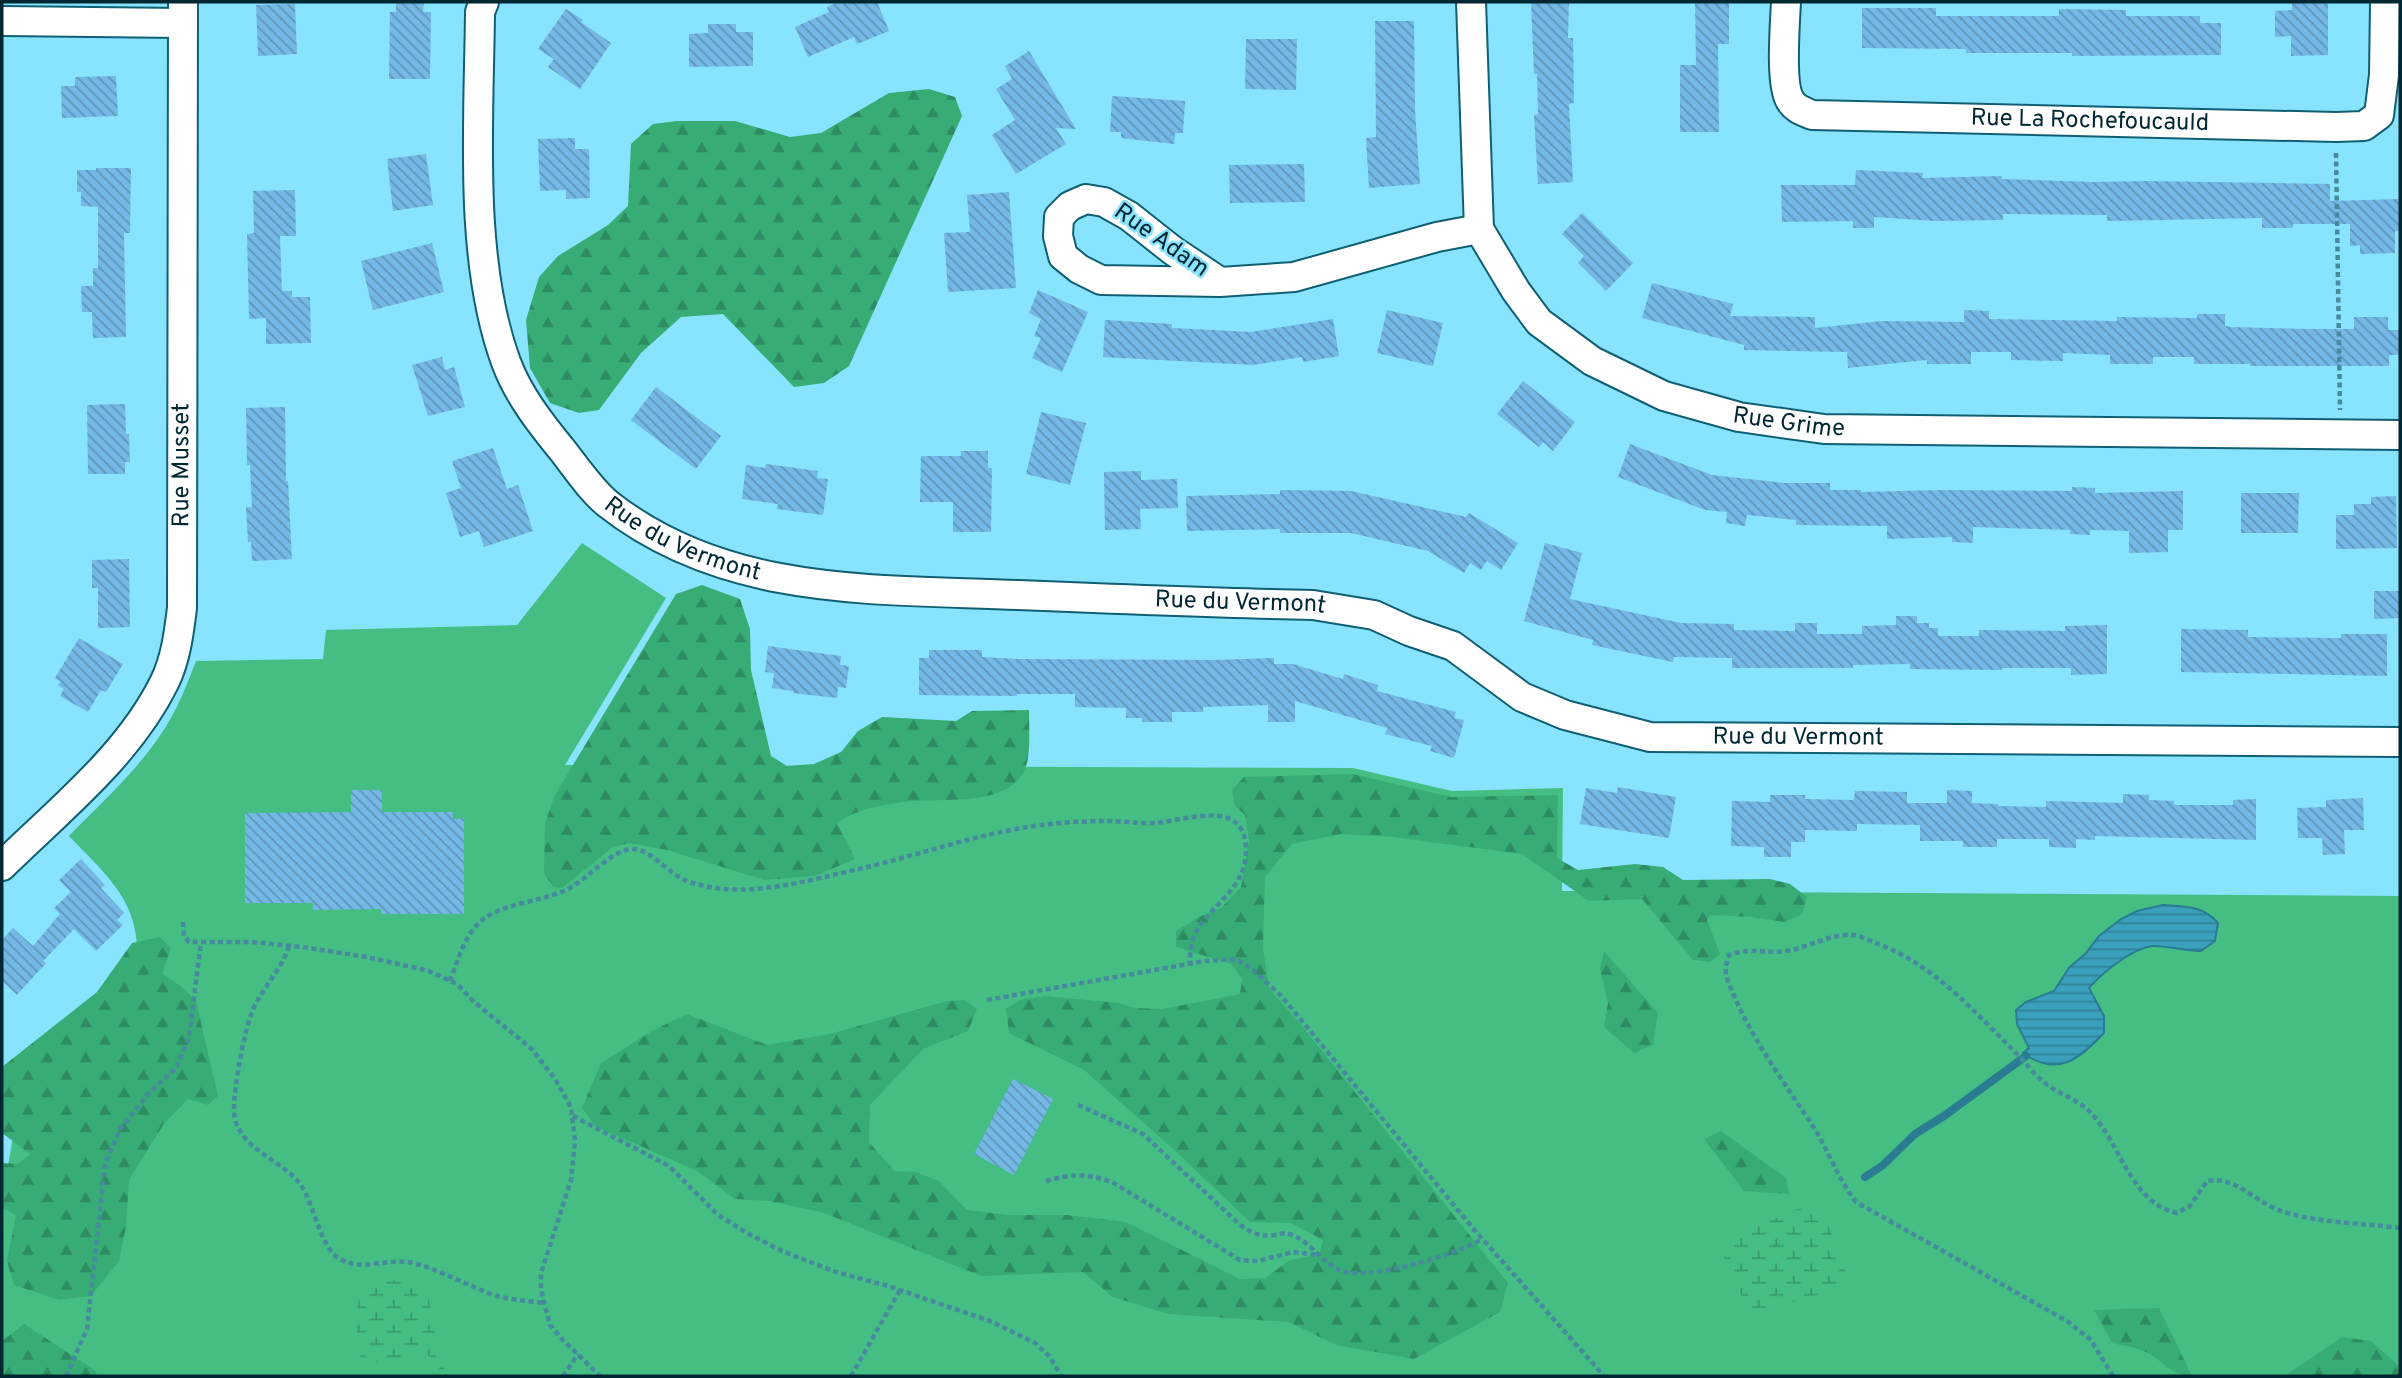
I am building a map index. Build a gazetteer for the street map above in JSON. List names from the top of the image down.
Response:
{
  "streets": {
    "street": [
      "Rue La Rochefoucauld",
      "Rue Adam",
      "Rue Grime",
      "Rue Musset",
      "Rue du Vermont"
    ]
  },
  "crossings": [
    ["Rue Adam", "Rue Grime"]
  ]
}
